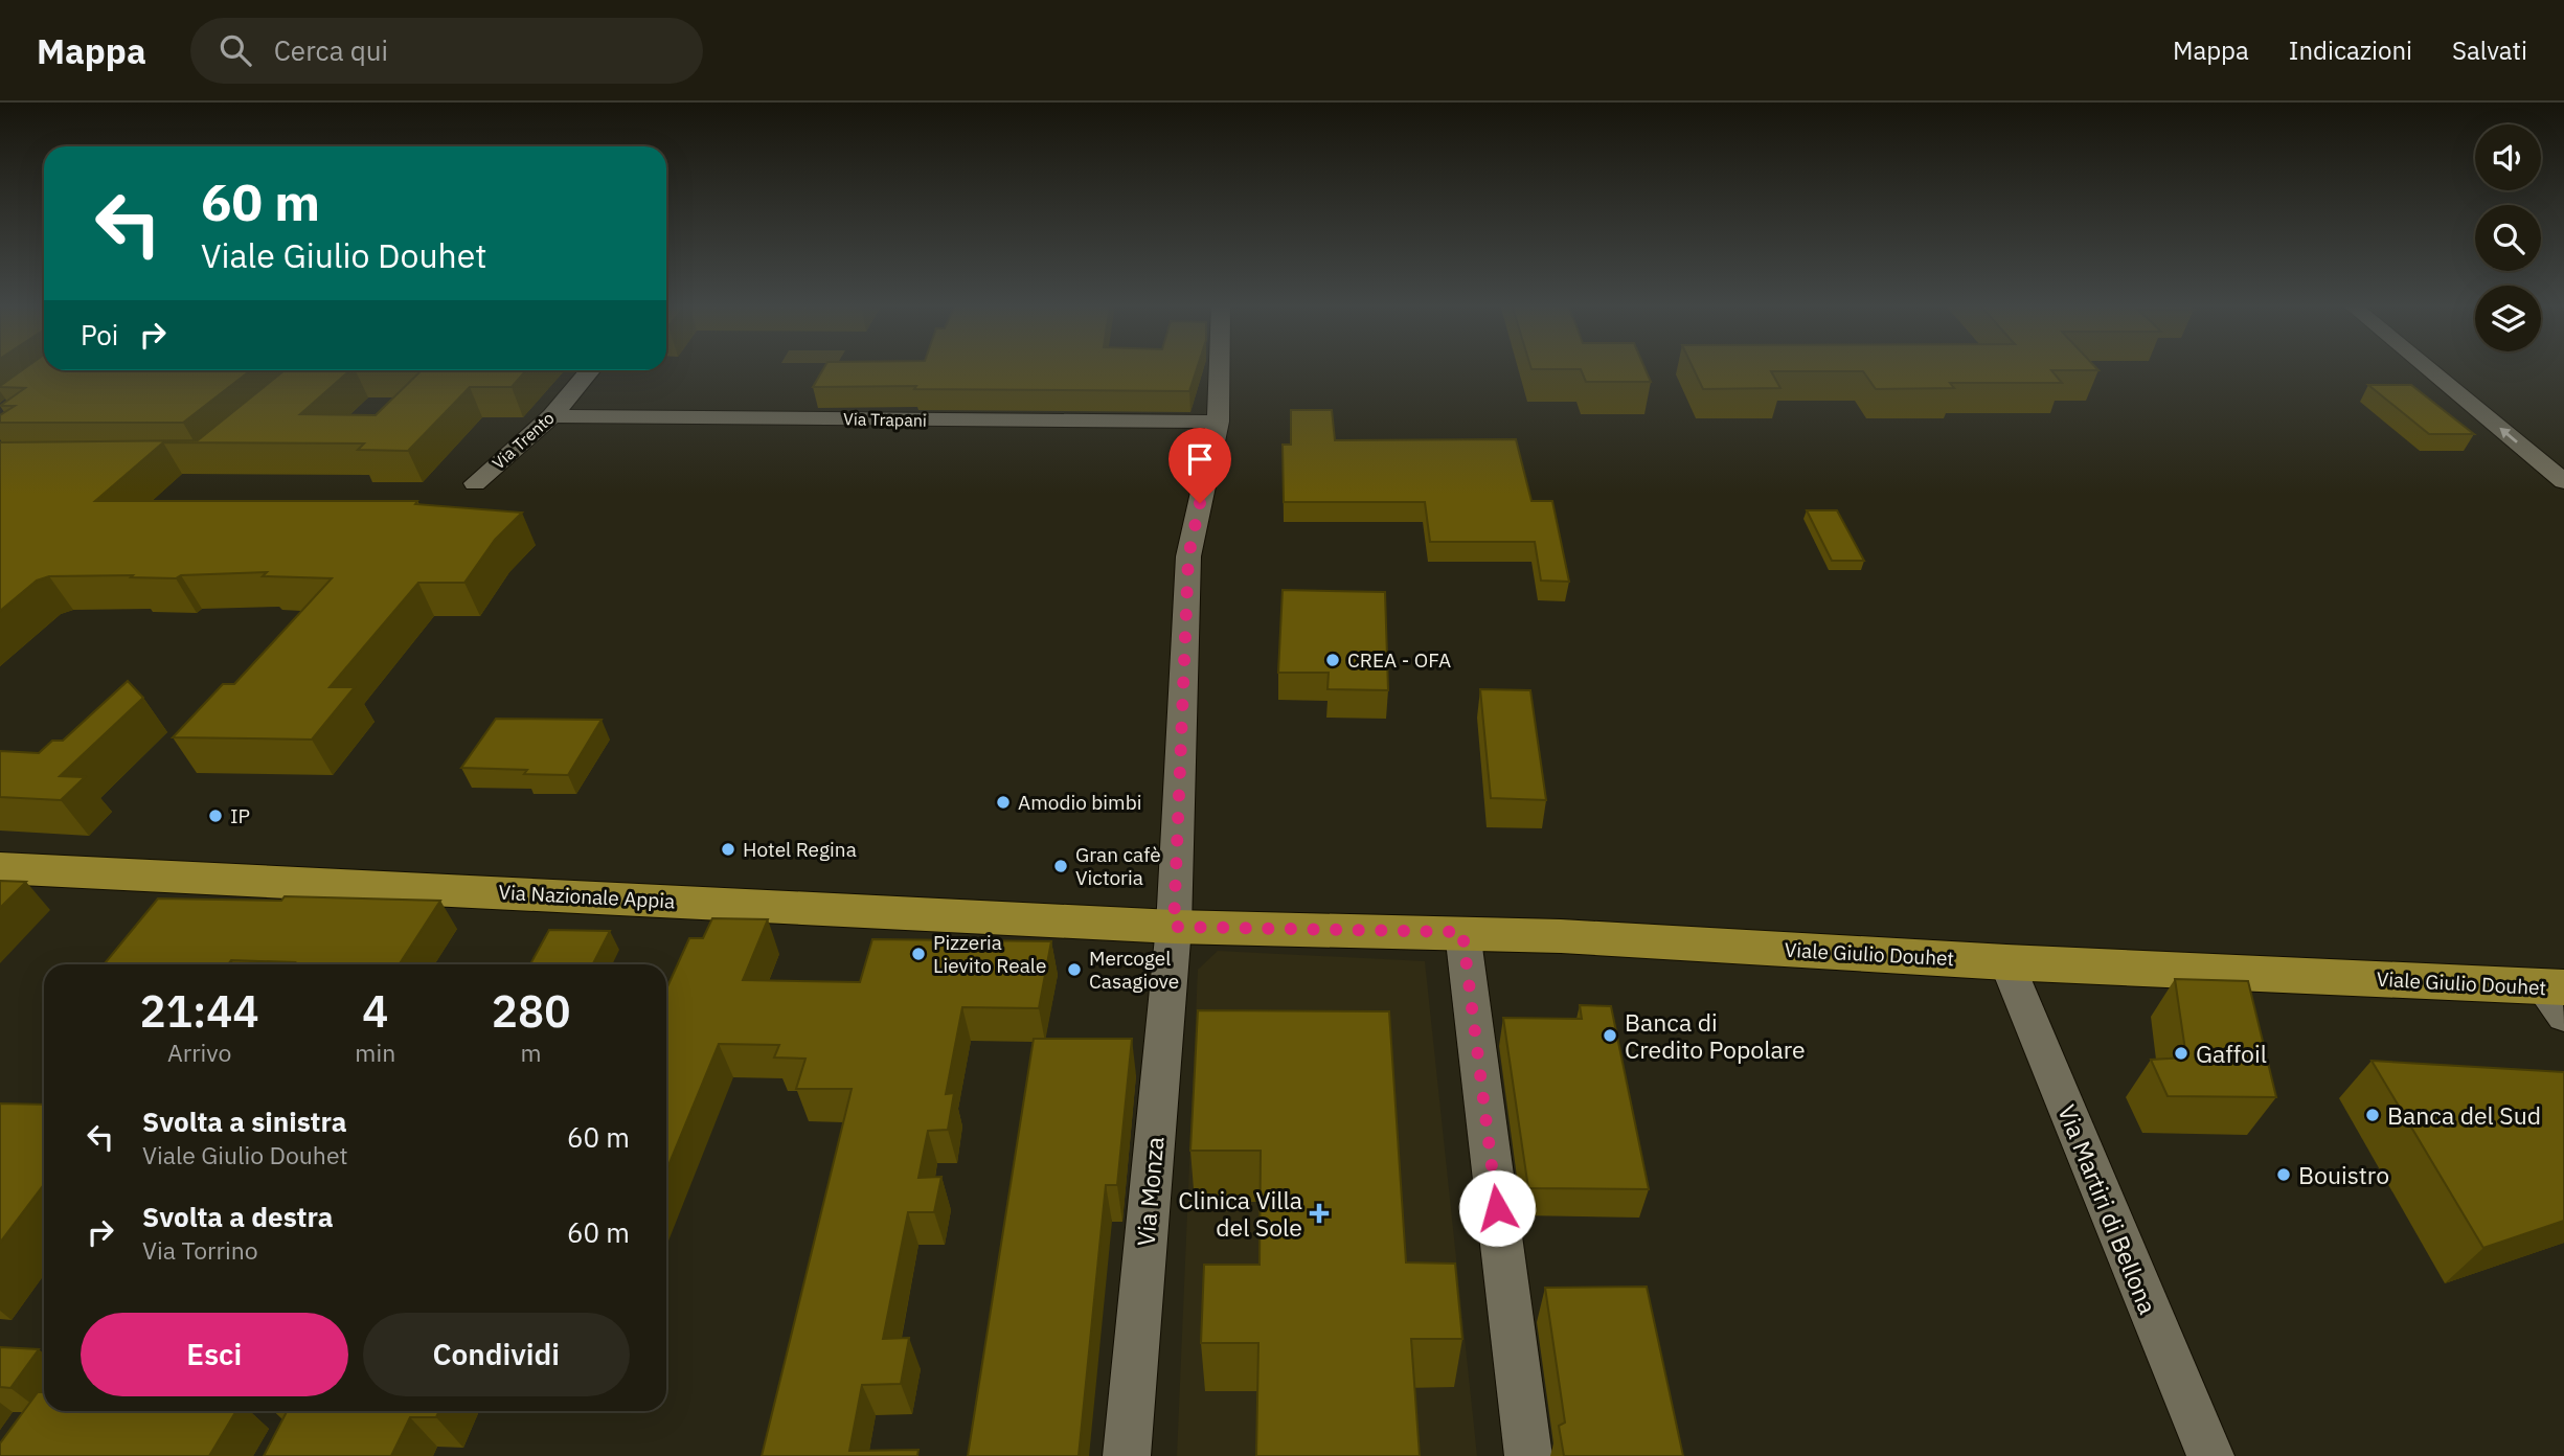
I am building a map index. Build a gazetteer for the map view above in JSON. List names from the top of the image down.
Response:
{
  "streets": {
    "main road": ["Via Nazionale Appia", "Viale Giulio Douhet"],
    "street": [
      "Via Trapani",
      "Via Trento",
      "Via Monza",
      "Via Martiri di Bellona"
    ]
  },
  "crossings": [
    ["Via Trapani", "Via Trento"],
    ["Via Trapani", "Via Monza"],
    ["Via Nazionale Appia", "Viale Giulio Douhet"],
    ["Via Nazionale Appia", "Via Monza"],
    ["Viale Giulio Douhet", "Via Monza"],
    ["Viale Giulio Douhet", "Via Martiri di Bellona"]
  ],
  "places": {
    "other": [
      "CREA - OFA",
      "Amodio bimbi",
      "IP",
      "Hotel Regina",
      "Gran cafè Victoria",
      "Pizzeria Lievito Reale",
      "Mercogel Casagiove",
      "Banca di Credito Popolare",
      "Gaffoil",
      "Banca del Sud",
      "Bouistro"
    ],
    "health": ["Clinica Villa del Sole"]
  },
  "page": {
    "header": "Mappa",
    "search": "Cerca qui",
    "nav": ["Mappa", "Indicazioni", "Salvati"],
    "turn": ["60 m", "Viale Giulio Douhet"],
    "then": "Poi",
    "eta": [
      "21:44",
      "Arrivo",
      "4",
      "min",
      "280",
      "m"
    ],
    "list": [
      {
        "name": "Svolta a sinistra",
        "note": "Viale Giulio Douhet",
        "value": "60 m"
      },
      {
        "name": "Svolta a destra",
        "note": "Via Torrino",
        "value": "60 m"
      }
    ],
    "buttons": ["Esci", "Condividi"]
  }
}
